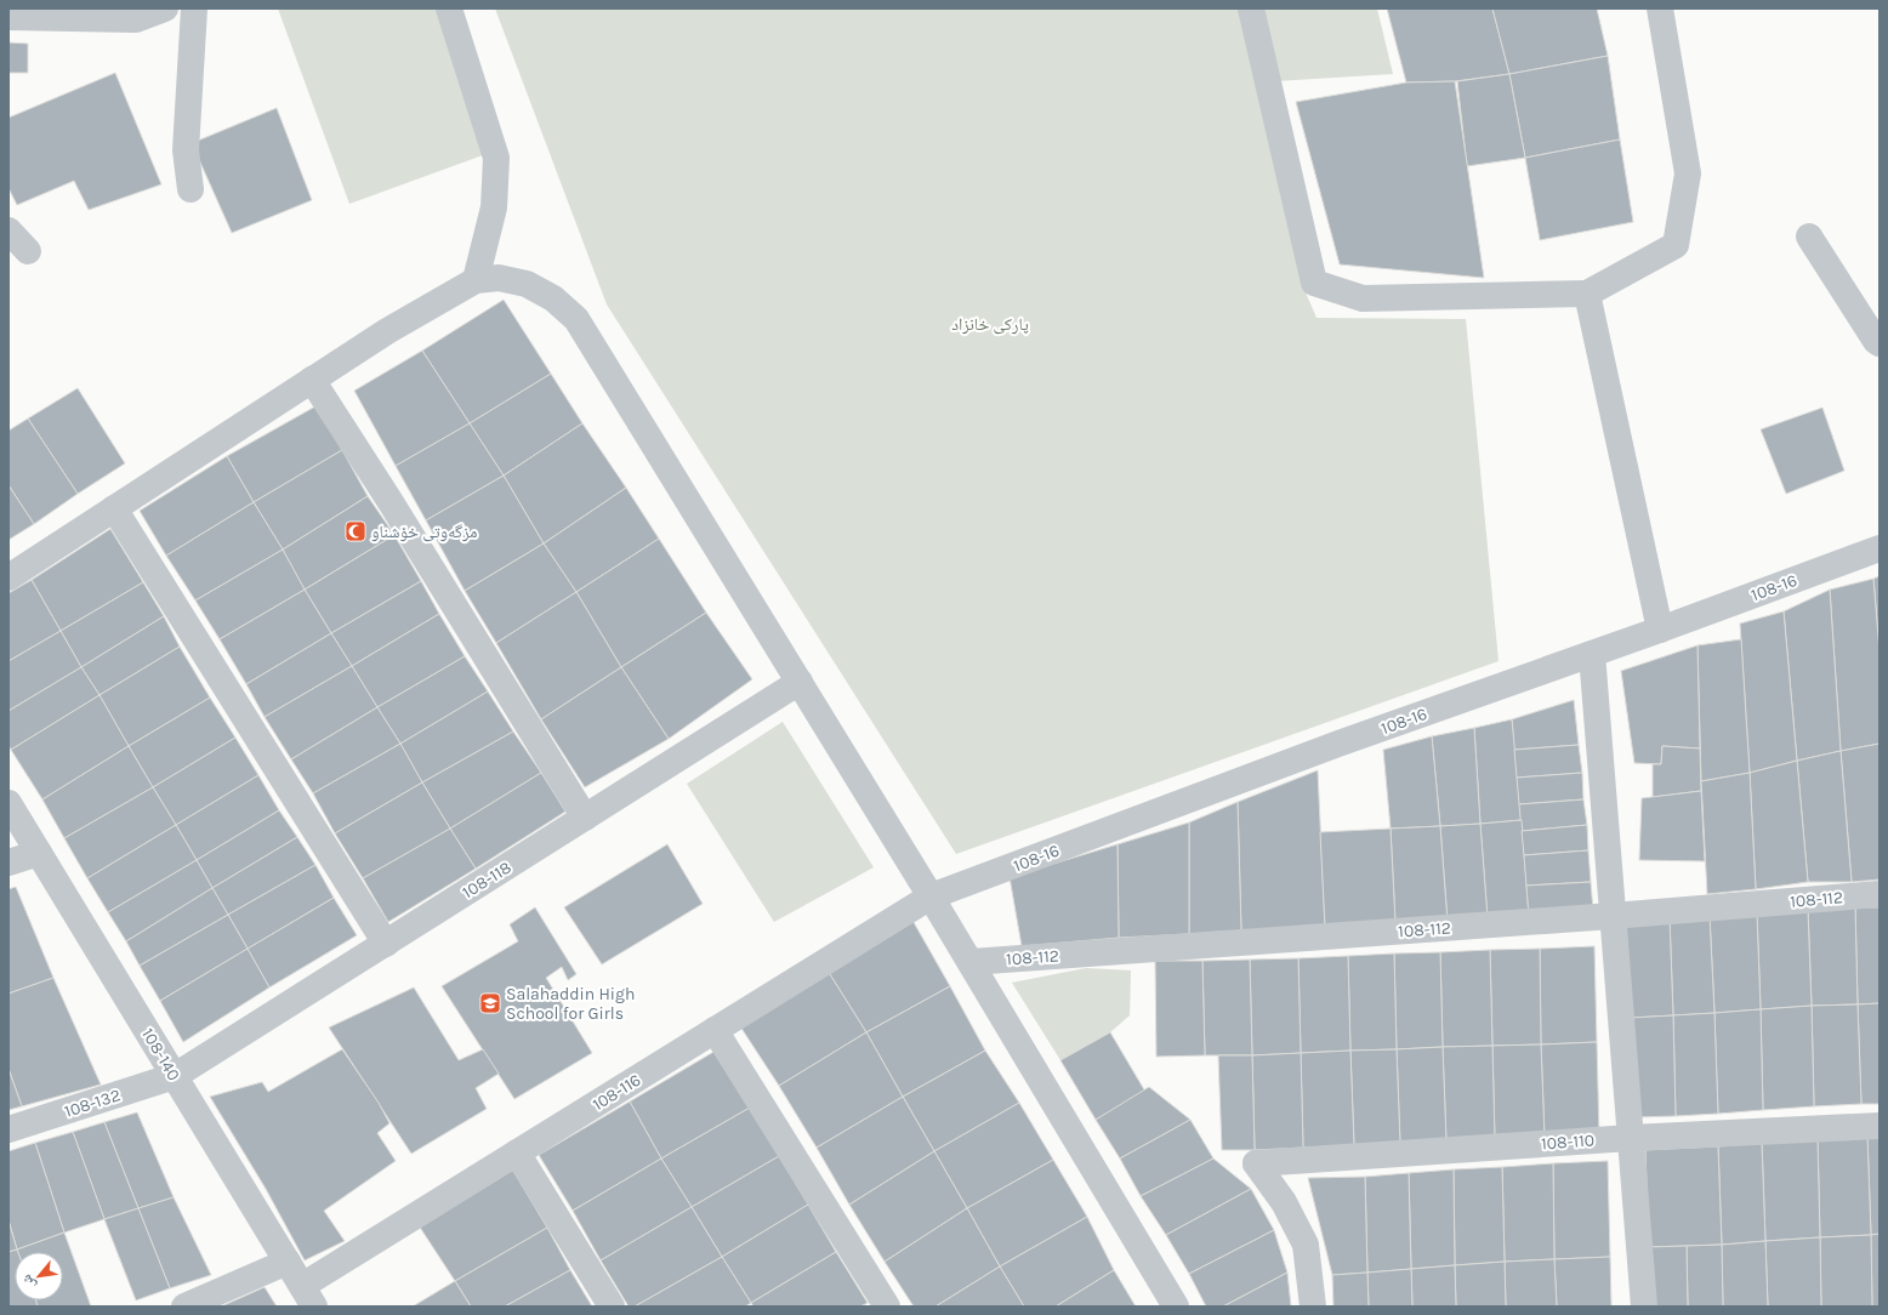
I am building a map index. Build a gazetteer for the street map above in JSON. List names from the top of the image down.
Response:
{
  "streets": {
    "street": [
      "108-16",
      "108-118",
      "108-112",
      "108-140",
      "108-116",
      "108-132",
      "108-110"
    ]
  },
  "crossings": [
    ["108-16", "108-116"],
    ["108-118", "108-140"],
    ["108-118", "108-132"],
    ["108-140", "108-116"],
    ["108-140", "108-132"]
  ],
  "parks": ["پارکی خانزاد"],
  "places": {
    "mosque": ["مزگەوتی خۆشناو"],
    "school or university": ["Salahaddin High School for Girls"]
  },
  "north": "bottom left"
}
